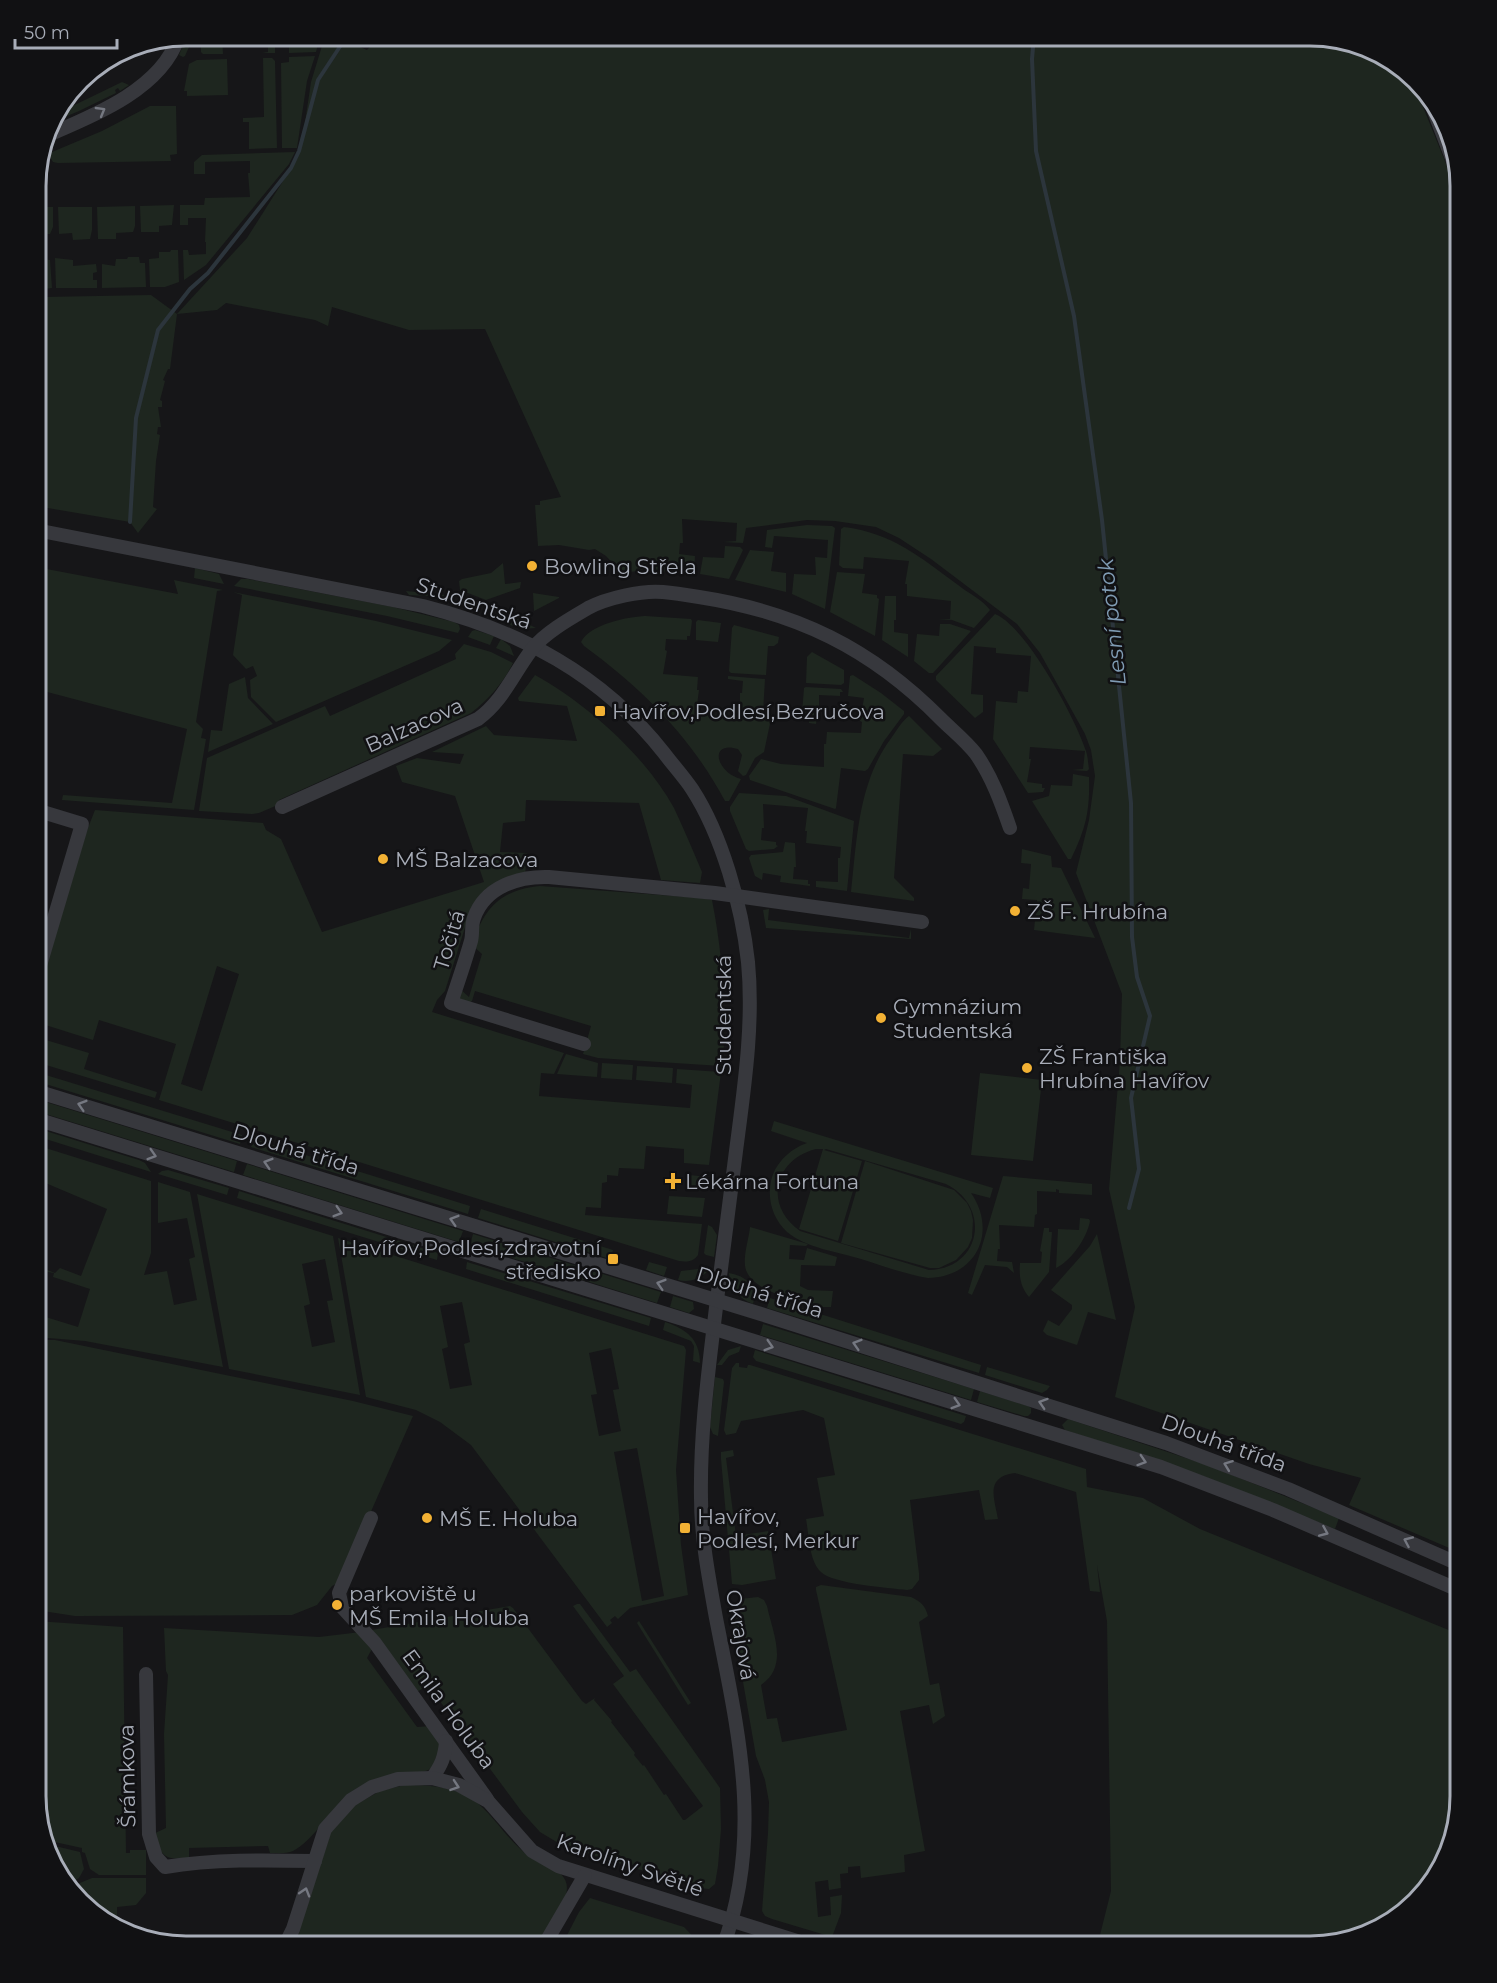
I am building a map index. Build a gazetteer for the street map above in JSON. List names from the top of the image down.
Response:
{
  "streets": {
    "street": [
      "Studentská",
      "Balzacova",
      "Točitá",
      "Dlouhá třída",
      "Okrajová",
      "Emila Holuba",
      "Šrámkova",
      "Karolíny Světlé"
    ]
  },
  "crossings": [
    ["Studentská", "Balzacova"],
    ["Studentská", "Točitá"],
    ["Studentská", "Dlouhá třída"],
    ["Studentská", "Okrajová"],
    ["Okrajová", "Karolíny Světlé"],
    ["Emila Holuba", "Karolíny Světlé"],
    ["Šrámkova", "Karolíny Světlé"]
  ],
  "water": ["Lesní potok"],
  "places": {
    "other": [
      "Bowling Střela",
      "MŠ Balzacova",
      "ZŠ F. Hrubína",
      "Gymnázium Studentská",
      "ZŠ Františka Hrubína Havířov",
      "MŠ E. Holuba",
      "parkoviště u MŠ Emila Holuba"
    ],
    "transit": ["Havířov,Podlesí,Bezručova", "Havířov,Podlesí,zdravotní středisko", "Havířov, Podlesí, Merkur"],
    "health": ["Lékárna Fortuna"]
  },
  "scale_bar": "50 m"
}
